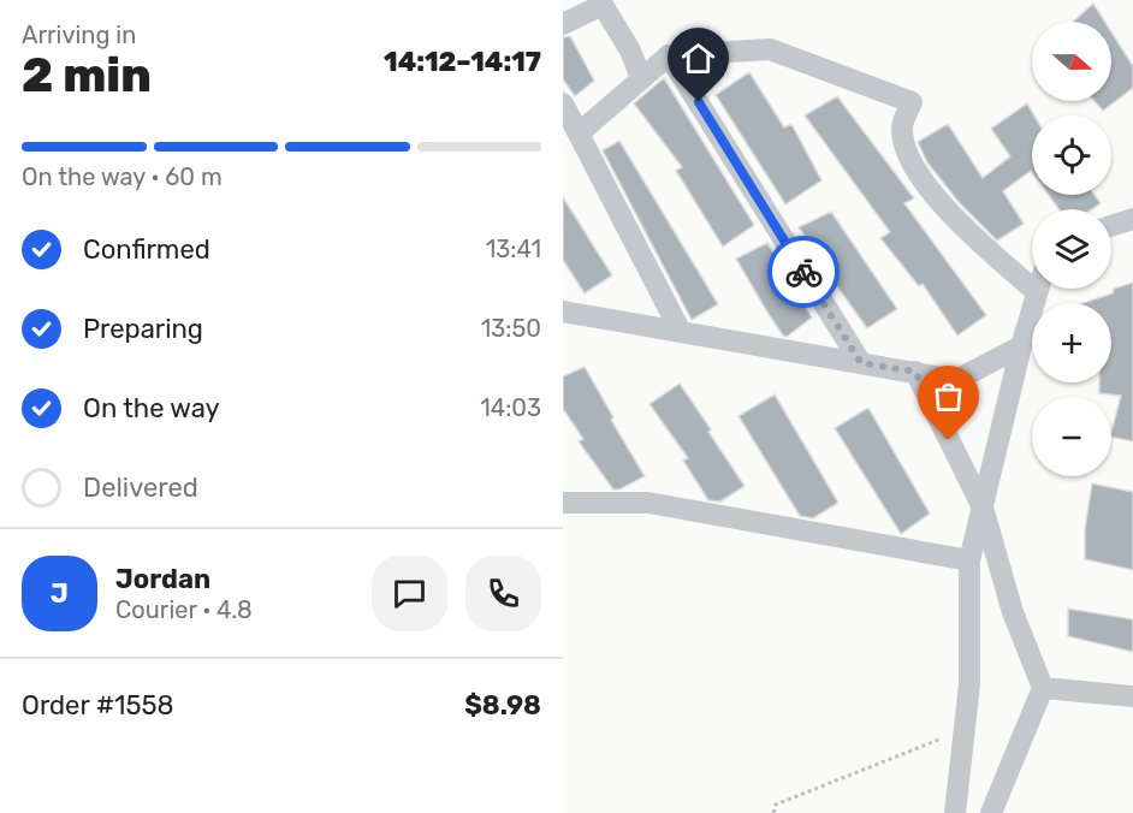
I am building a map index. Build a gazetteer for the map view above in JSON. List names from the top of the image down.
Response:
{
  "north": "right",
  "page": {
    "heading": ["2 min", "Arriving in", "14:12–14:17"],
    "panel": [
      "Jordan",
      "Courier · 4.8",
      "Order #1558",
      "$8.98"
    ],
    "map_buttons": ["+", "−"],
    "bar": "On the way · 60 m",
    "list": [
      ["Confirmed", "13:41"],
      ["Preparing", "13:50"],
      ["On the way", "14:03"],
      "Delivered"
    ],
    "round": "J"
  }
}
